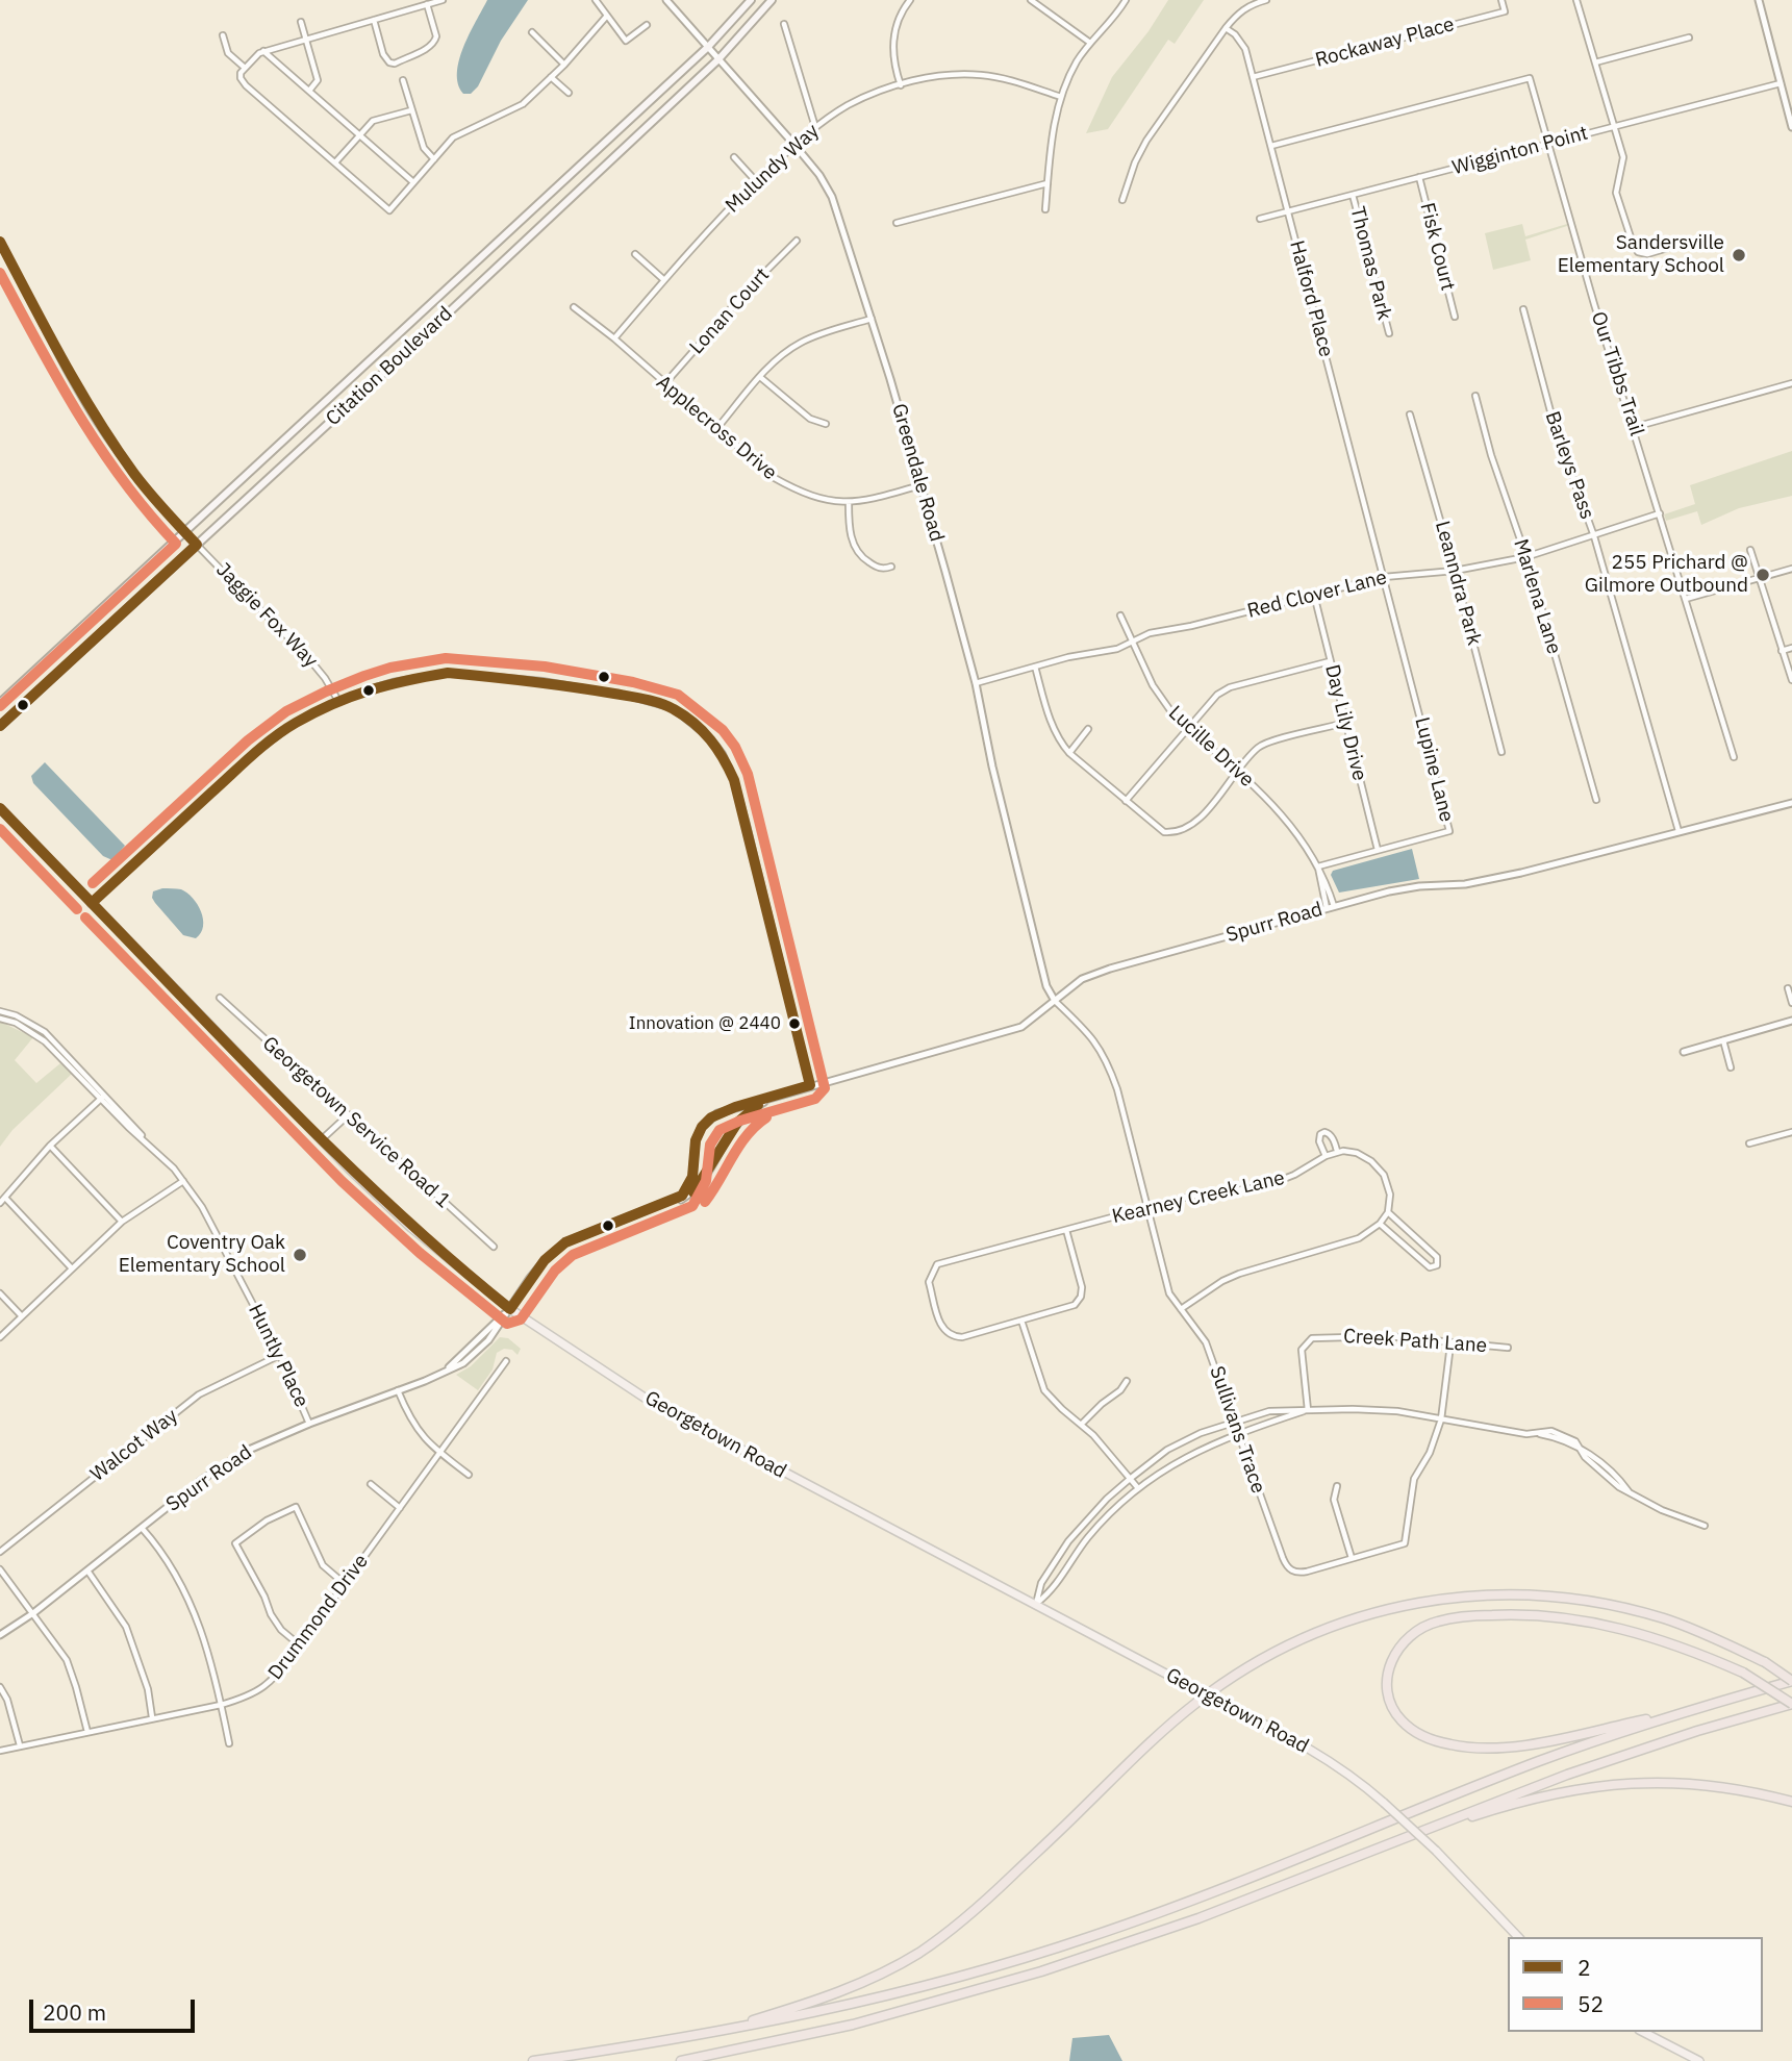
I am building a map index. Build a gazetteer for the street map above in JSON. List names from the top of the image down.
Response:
{
  "streets": {
    "main road": ["Citation Boulevard", "Georgetown Road"],
    "street": [
      "Rockaway Place",
      "Wigginton Point",
      "Mulundy Way",
      "Fisk Court",
      "Thomas Park",
      "Halford Place",
      "Lonan Court",
      "Our Tibbs Trail",
      "Applecross Drive",
      "Barleys Pass",
      "Greendale Road",
      "Leanndra Park",
      "Red Clover Lane",
      "Marlena Lane",
      "Jaggie Fox Way",
      "Day Lily Drive",
      "Lucille Drive",
      "Lupine Lane",
      "Spurr Road",
      "Georgetown Service Road 1",
      "Kearney Creek Lane",
      "Creek Path Lane",
      "Huntly Place",
      "Sullivans Trace",
      "Walcot Way",
      "Drummond Drive"
    ]
  },
  "crossings": [
    ["Rockaway Place", "Halford Place"],
    ["Wigginton Point", "Fisk Court"],
    ["Wigginton Point", "Thomas Park"],
    ["Wigginton Point", "Halford Place"],
    ["Wigginton Point", "Our Tibbs Trail"],
    ["Mulundy Way", "Applecross Drive"],
    ["Mulundy Way", "Greendale Road"],
    ["Halford Place", "Our Tibbs Trail"],
    ["Halford Place", "Red Clover Lane"],
    ["Halford Place", "Lupine Lane"],
    ["Lonan Court", "Applecross Drive"],
    ["Citation Boulevard", "Greendale Road"],
    ["Citation Boulevard", "Jaggie Fox Way"],
    ["Our Tibbs Trail", "Red Clover Lane"],
    ["Applecross Drive", "Greendale Road"],
    ["Barleys Pass", "Red Clover Lane"],
    ["Barleys Pass", "Spurr Road"],
    ["Greendale Road", "Red Clover Lane"],
    ["Greendale Road", "Spurr Road"],
    ["Greendale Road", "Sullivans Trace"],
    ["Leanndra Park", "Red Clover Lane"],
    ["Red Clover Lane", "Marlena Lane"],
    ["Red Clover Lane", "Day Lily Drive"],
    ["Red Clover Lane", "Lucille Drive"],
    ["Red Clover Lane", "Lupine Lane"],
    ["Day Lily Drive", "Lupine Lane"],
    ["Lucille Drive", "Lupine Lane"],
    ["Lucille Drive", "Spurr Road"],
    ["Spurr Road", "Huntly Place"],
    ["Spurr Road", "Sullivans Trace"],
    ["Spurr Road", "Georgetown Road"],
    ["Kearney Creek Lane", "Sullivans Trace"],
    ["Creek Path Lane", "Sullivans Trace"],
    ["Huntly Place", "Walcot Way"]
  ],
  "places": [
    "Sandersville Elementary School",
    "255 Prichard @ Gilmore Outbound",
    "Innovation @ 2440",
    "Coventry Oak Elementary School"
  ],
  "lines": ["transit line 2", "transit line 52"],
  "legend": ["2", "52"],
  "scale_bar": "200 m"
}
